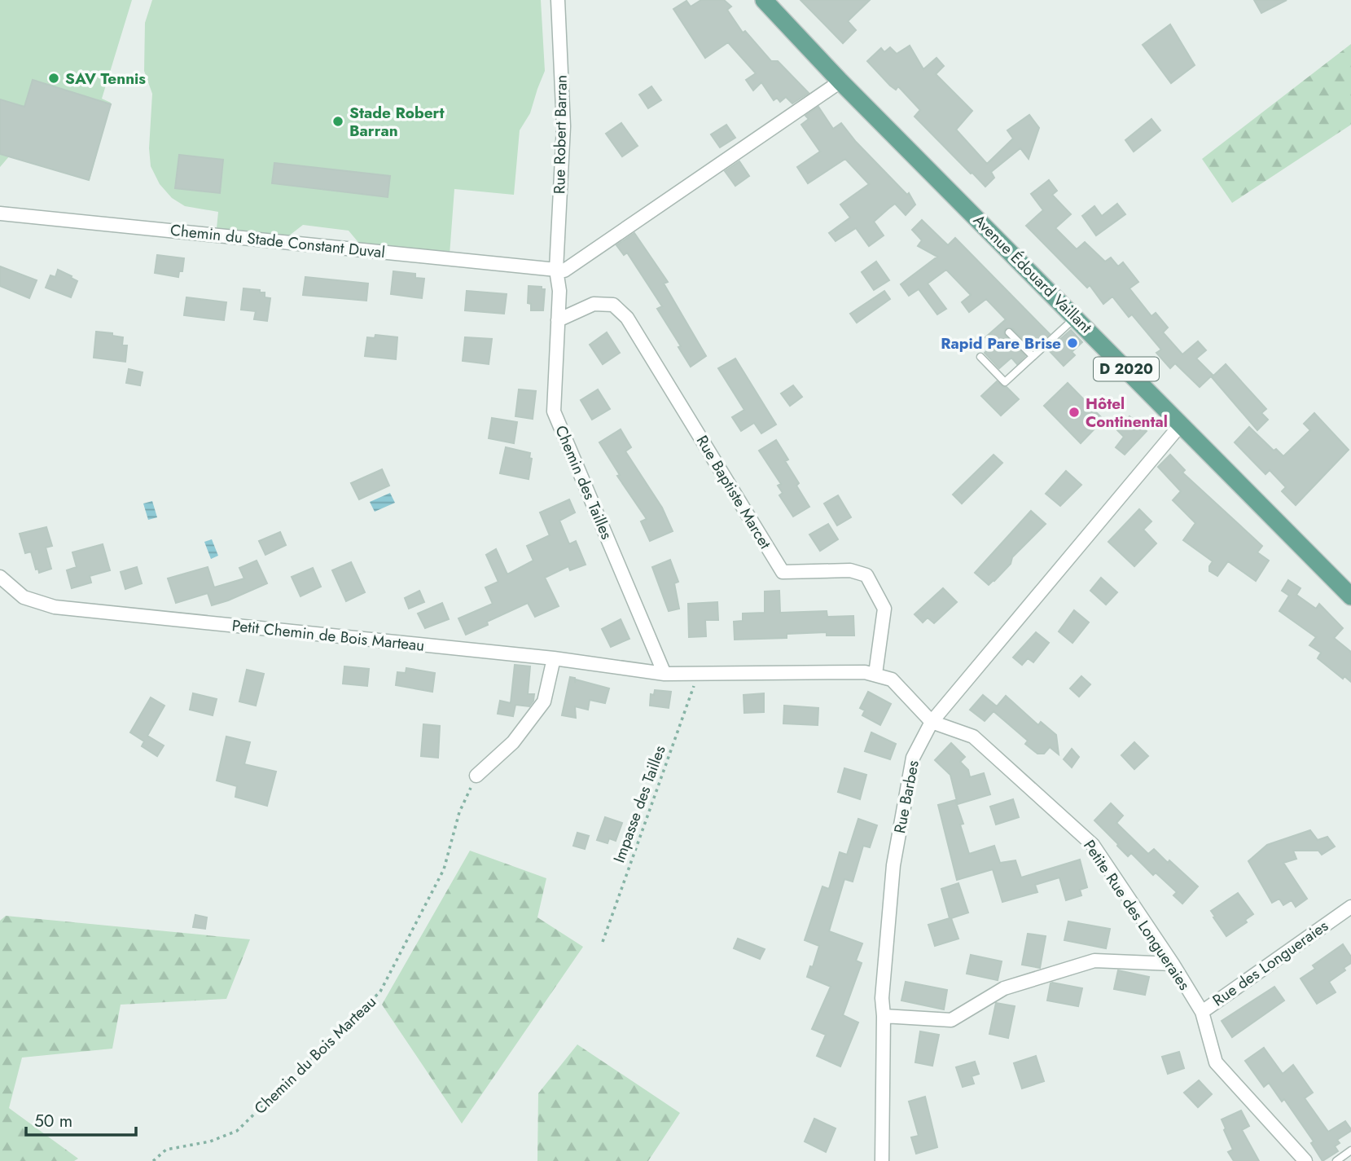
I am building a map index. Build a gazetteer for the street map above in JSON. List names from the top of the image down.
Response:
{
  "streets": {
    "main road": ["Avenue Édouard Vaillant", "D 2020"],
    "street": [
      "Rue Robert Barran",
      "Chemin du Stade Constant Duval",
      "Chemin des Tailles",
      "Rue Baptiste Marcet",
      "Petit Chemin de Bois Marteau",
      "Rue Barbes",
      "Petite Rue des Longueraies",
      "Rue des Longueraies"
    ],
    "path": ["Impasse des Tailles", "Chemin du Bois Marteau"]
  },
  "crossings": [
    ["Rue Robert Barran", "Chemin du Stade Constant Duval"],
    ["Rue Robert Barran", "Chemin des Tailles"],
    ["Chemin du Stade Constant Duval", "Chemin des Tailles"],
    ["Avenue Édouard Vaillant", "Rue Barbes"],
    ["Chemin des Tailles", "Rue Baptiste Marcet"],
    ["Chemin des Tailles", "Petit Chemin de Bois Marteau"],
    ["Rue Barbes", "Petite Rue des Longueraies"],
    ["Petite Rue des Longueraies", "Rue des Longueraies"]
  ],
  "places": [
    "SAV Tennis",
    "Stade Robert Barran",
    "Rapid Pare Brise",
    "Hôtel Continental"
  ],
  "scale_bar": "50 m"
}
